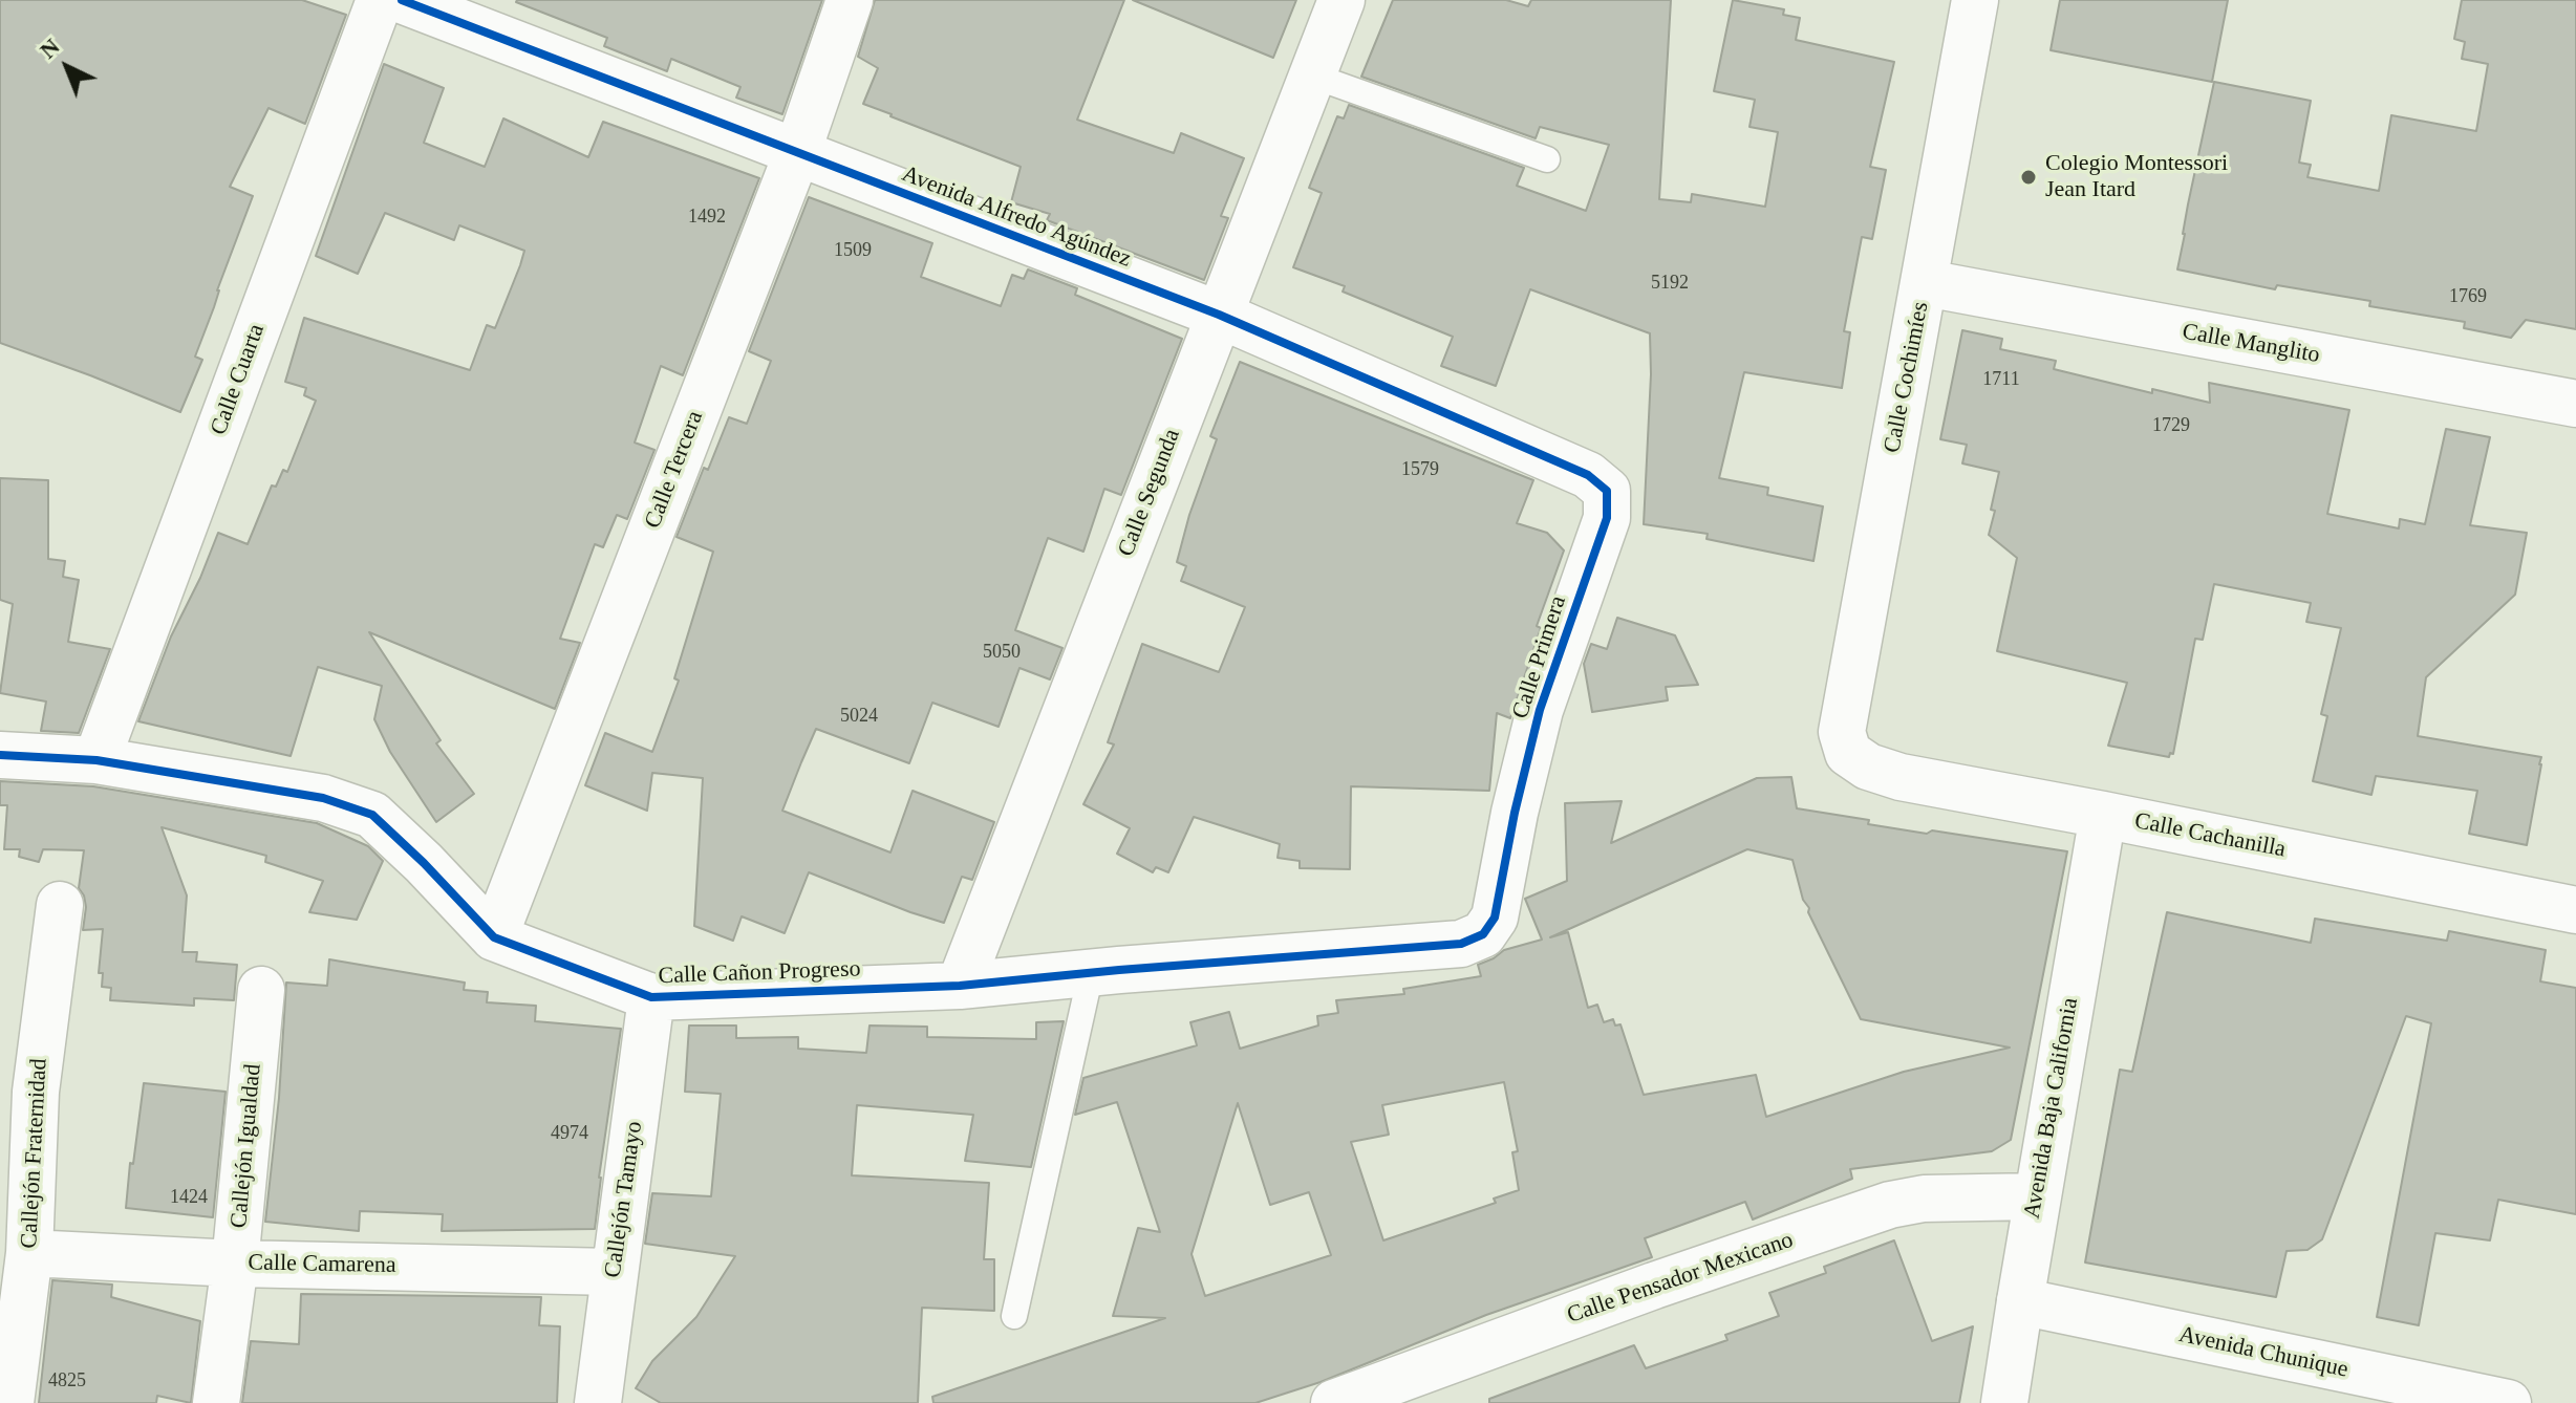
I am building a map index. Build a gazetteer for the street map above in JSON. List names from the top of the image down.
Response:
{
  "streets": {
    "street": [
      "Avenida Alfredo Agúndez",
      "Calle Manglito",
      "Calle Cochimíes",
      "Calle Cuarta",
      "Calle Tercera",
      "Calle Segunda",
      "Calle Primera",
      "Calle Cachanilla",
      "Calle Cañon Progreso",
      "Avenida Baja California",
      "Callejón Igualdad",
      "Callejón Fraternidad",
      "Callejón Tamayo",
      "Calle Camarena",
      "Calle Pensador Mexicano",
      "Avenida Chunique"
    ]
  },
  "crossings": [
    ["Avenida Alfredo Agúndez", "Calle Tercera"],
    ["Avenida Alfredo Agúndez", "Calle Segunda"],
    ["Avenida Alfredo Agúndez", "Calle Primera"],
    ["Calle Manglito", "Calle Cochimíes"],
    ["Calle Cochimíes", "Calle Cachanilla"],
    ["Calle Cuarta", "Calle Cañon Progreso"],
    ["Calle Tercera", "Calle Cañon Progreso"],
    ["Calle Segunda", "Calle Cañon Progreso"],
    ["Calle Primera", "Calle Cañon Progreso"],
    ["Calle Cachanilla", "Avenida Baja California"],
    ["Calle Cañon Progreso", "Callejón Tamayo"],
    ["Avenida Baja California", "Calle Pensador Mexicano"],
    ["Avenida Baja California", "Avenida Chunique"],
    ["Callejón Igualdad", "Calle Camarena"],
    ["Callejón Fraternidad", "Calle Camarena"],
    ["Callejón Tamayo", "Calle Camarena"]
  ],
  "places": ["Colegio Montessori Jean Itard"],
  "house_numbers": [
    "1492",
    "1509",
    "5192",
    "1769",
    "1711",
    "1729",
    "1579",
    "5050",
    "5024",
    "4974",
    "1424",
    "4825"
  ],
  "north": "top left"
}
